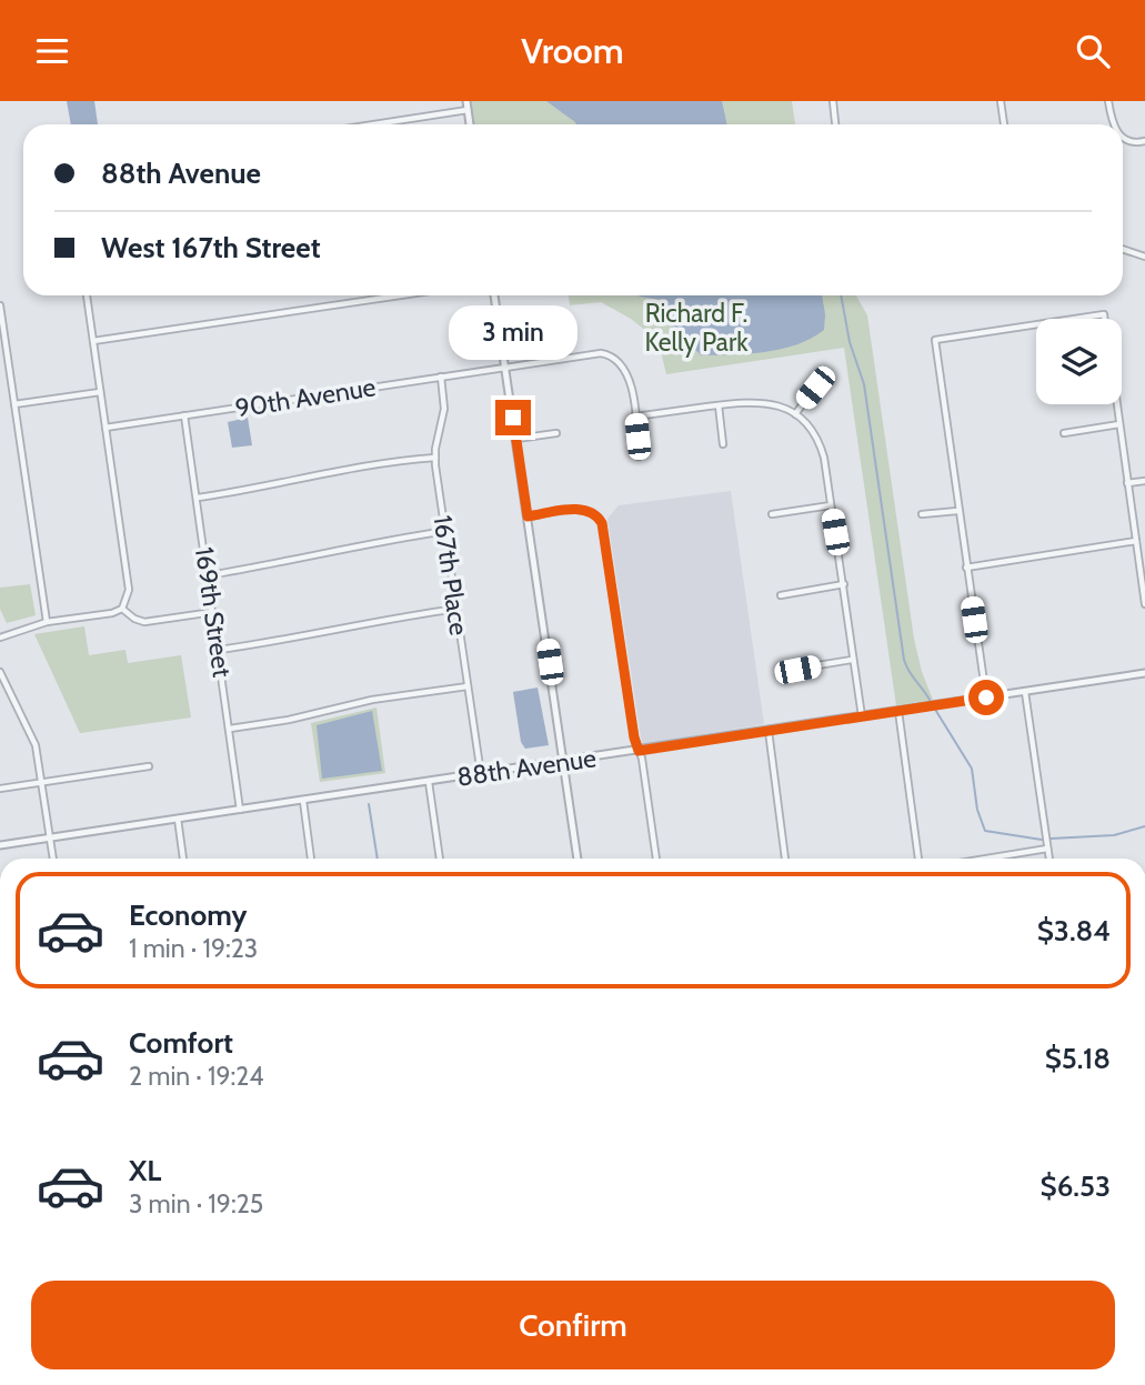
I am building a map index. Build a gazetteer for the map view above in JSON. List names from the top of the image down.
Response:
{
  "streets": {
    "street": [
      "90th Avenue",
      "167th Place",
      "169th Street",
      "88th Avenue"
    ]
  },
  "crossings": [
    ["90th Avenue", "167th Place"],
    ["90th Avenue", "169th Street"],
    ["167th Place", "88th Avenue"],
    ["169th Street", "88th Avenue"]
  ],
  "parks": ["Richard F. Kelly Park"],
  "page": {
    "header": "Vroom",
    "banner": ["88th Avenue", "West 167th Street"],
    "bubble": "3 min",
    "list": [
      {
        "name": "Economy",
        "note": "1 min · 19:23",
        "value": "$3.84"
      },
      {
        "name": "Comfort",
        "note": "2 min · 19:24",
        "value": "$5.18"
      },
      {
        "name": "XL",
        "note": "3 min · 19:25",
        "value": "$6.53"
      }
    ],
    "buttons": "Confirm"
  }
}
